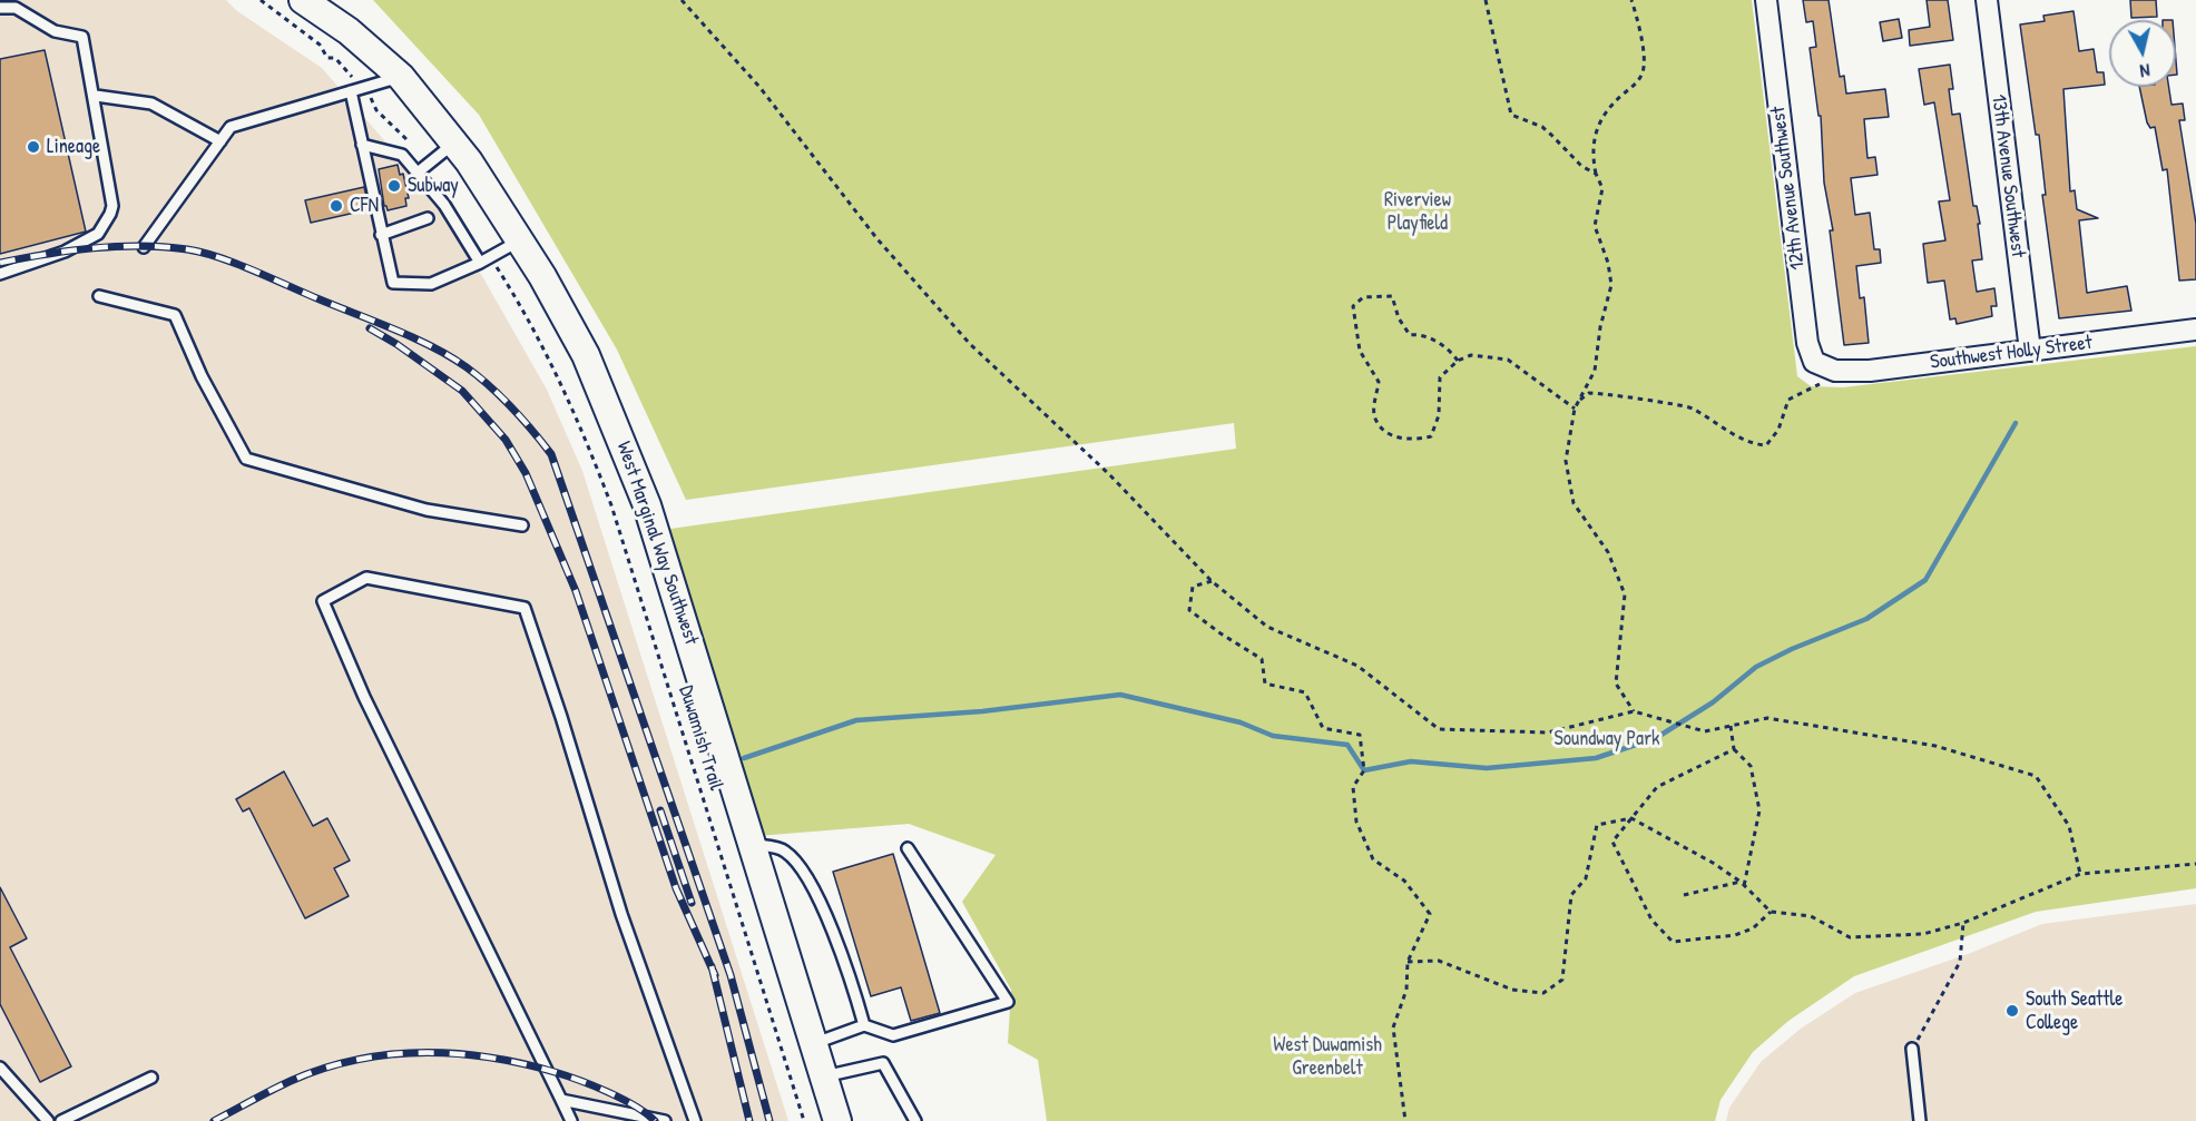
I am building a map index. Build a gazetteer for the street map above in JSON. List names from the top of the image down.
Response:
{
  "streets": {
    "main road": ["West Marginal Way Southwest"],
    "street": ["13th Avenue Southwest", "12th Avenue Southwest", "Southwest Holly Street"],
    "path": ["Duwamish Trail"]
  },
  "crossings": [
    ["13th Avenue Southwest", "Southwest Holly Street"],
    ["12th Avenue Southwest", "Southwest Holly Street"]
  ],
  "parks": ["Riverview Playfield", "Soundway Park", "West Duwamish Greenbelt"],
  "places": [
    "Lineage",
    "Subway",
    "CFN",
    "South Seattle College"
  ],
  "north": "bottom"
}
